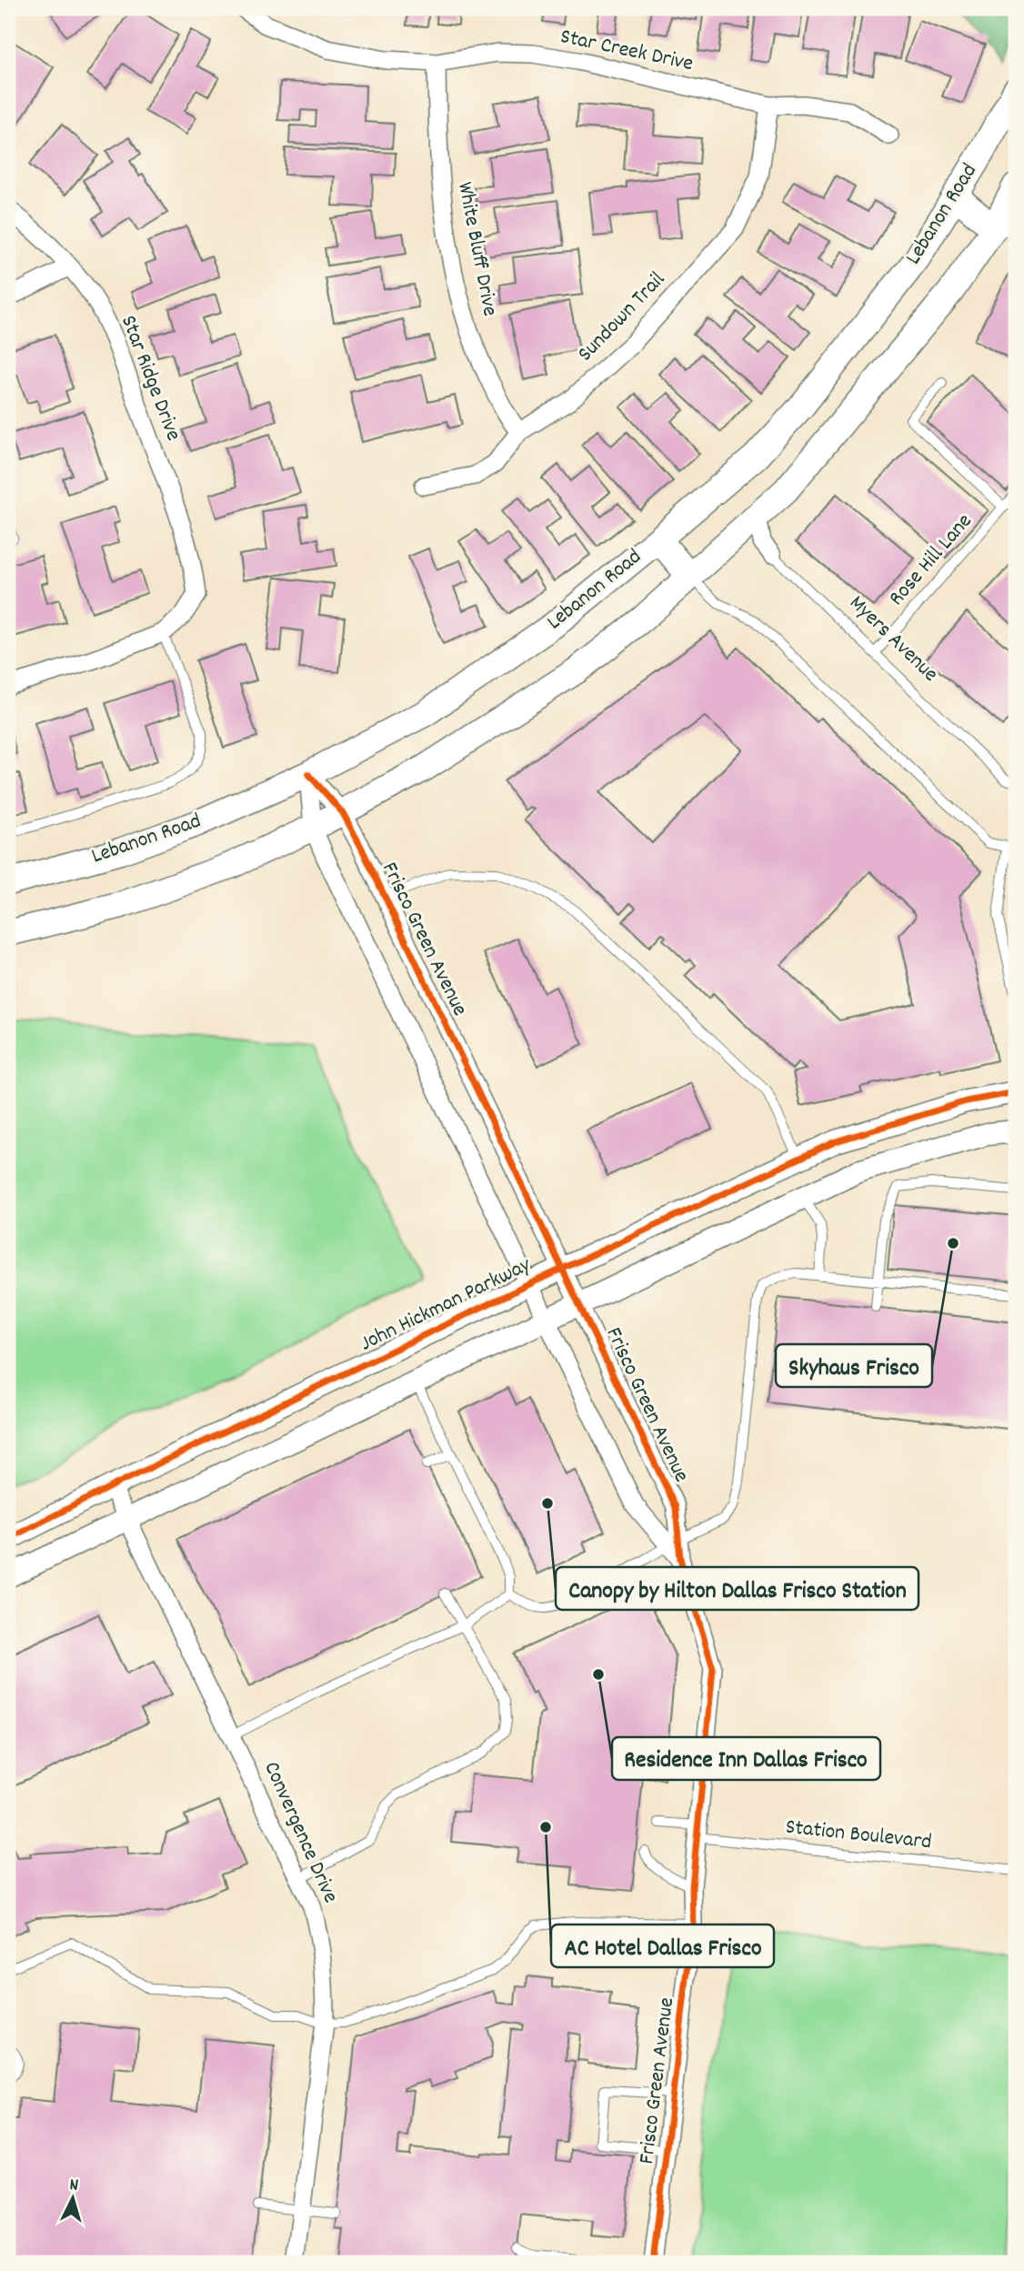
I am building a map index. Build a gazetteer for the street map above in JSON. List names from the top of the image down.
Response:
{
  "streets": {
    "main road": ["Lebanon Road"],
    "street": [
      "Star Creek Drive",
      "White Bluff Drive",
      "Sundown Trail",
      "Star Ridge Drive",
      "Myers Avenue",
      "Frisco Green Avenue",
      "John Hickman Parkway",
      "Convergence Drive"
    ],
    "lane": ["Rose Hill Lane", "Station Boulevard"]
  },
  "crossings": [
    ["Star Creek Drive", "White Bluff Drive"],
    ["Star Creek Drive", "Sundown Trail"],
    ["Lebanon Road", "Frisco Green Avenue"],
    ["White Bluff Drive", "Sundown Trail"],
    ["Rose Hill Lane", "Myers Avenue"],
    ["Frisco Green Avenue", "John Hickman Parkway"],
    ["Frisco Green Avenue", "Station Boulevard"],
    ["John Hickman Parkway", "Convergence Drive"]
  ],
  "places": [
    "Skyhaus Frisco",
    "Canopy by Hilton Dallas Frisco Station",
    "Residence Inn Dallas Frisco",
    "AC Hotel Dallas Frisco"
  ],
  "north": "top"
}
